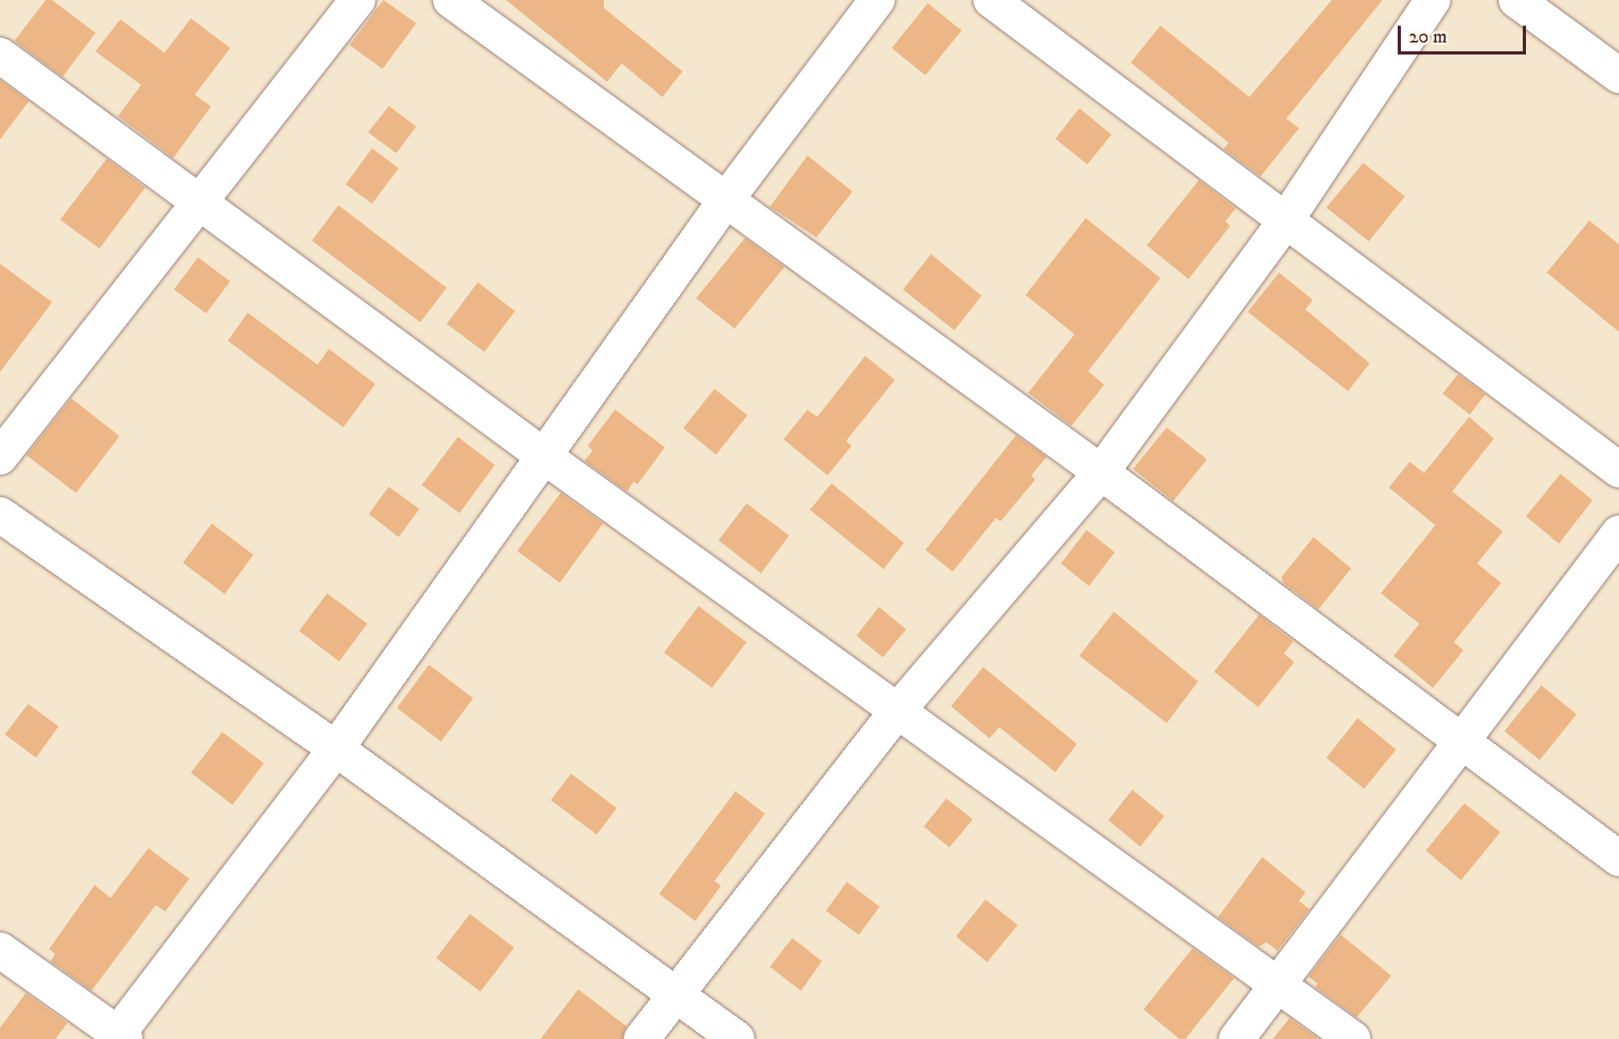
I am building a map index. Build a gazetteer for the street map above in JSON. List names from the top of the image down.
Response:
{
  "scale_bar": "20 m"
}
